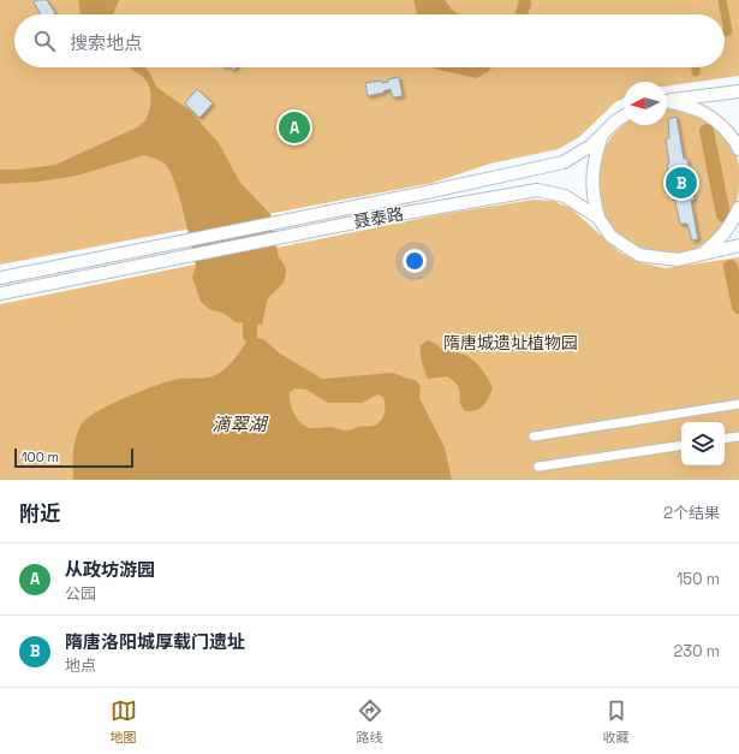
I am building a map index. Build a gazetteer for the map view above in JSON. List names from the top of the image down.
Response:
{
  "streets": {
    "main road": ["聂泰路"]
  },
  "water": ["滴翠湖"],
  "parks": ["隋唐城遗址植物园"],
  "scale_bar": "100 m",
  "north": "left",
  "page": {
    "search": "搜索地点",
    "pins": ["A", "B"],
    "scale": "100 m",
    "heading": ["附近", "2个结果"],
    "list": [
      {
        "mark": "A",
        "name": "从政坊游园",
        "note": "公园",
        "value": "150 m"
      },
      {
        "mark": "B",
        "name": "隋唐洛阳城厚载门遗址",
        "note": "地点",
        "value": "230 m"
      }
    ],
    "nav": ["地图", "路线", "收藏"]
  }
}
